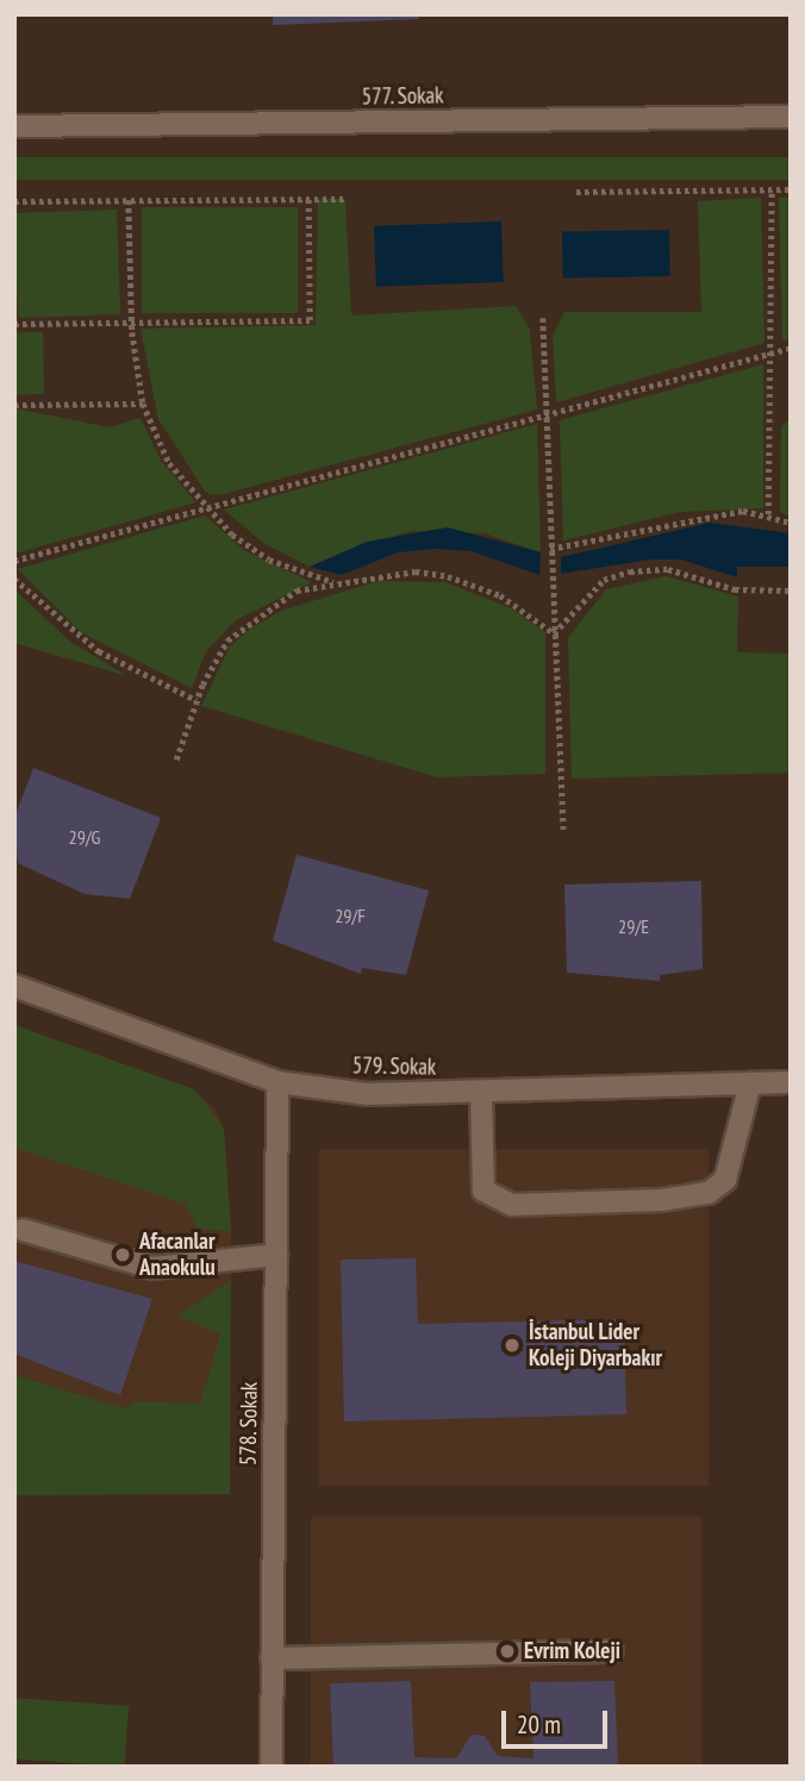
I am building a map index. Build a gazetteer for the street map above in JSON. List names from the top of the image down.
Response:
{
  "streets": {
    "street": ["577. Sokak", "579. Sokak", "578. Sokak"]
  },
  "crossings": [
    ["579. Sokak", "578. Sokak"]
  ],
  "places": ["Afacanlar Anaokulu", "İstanbul Lider Koleji Diyarbakır", "Evrim Koleji"],
  "house_numbers": ["29/G", "29/F", "29/E"],
  "scale_bar": "20 m"
}
